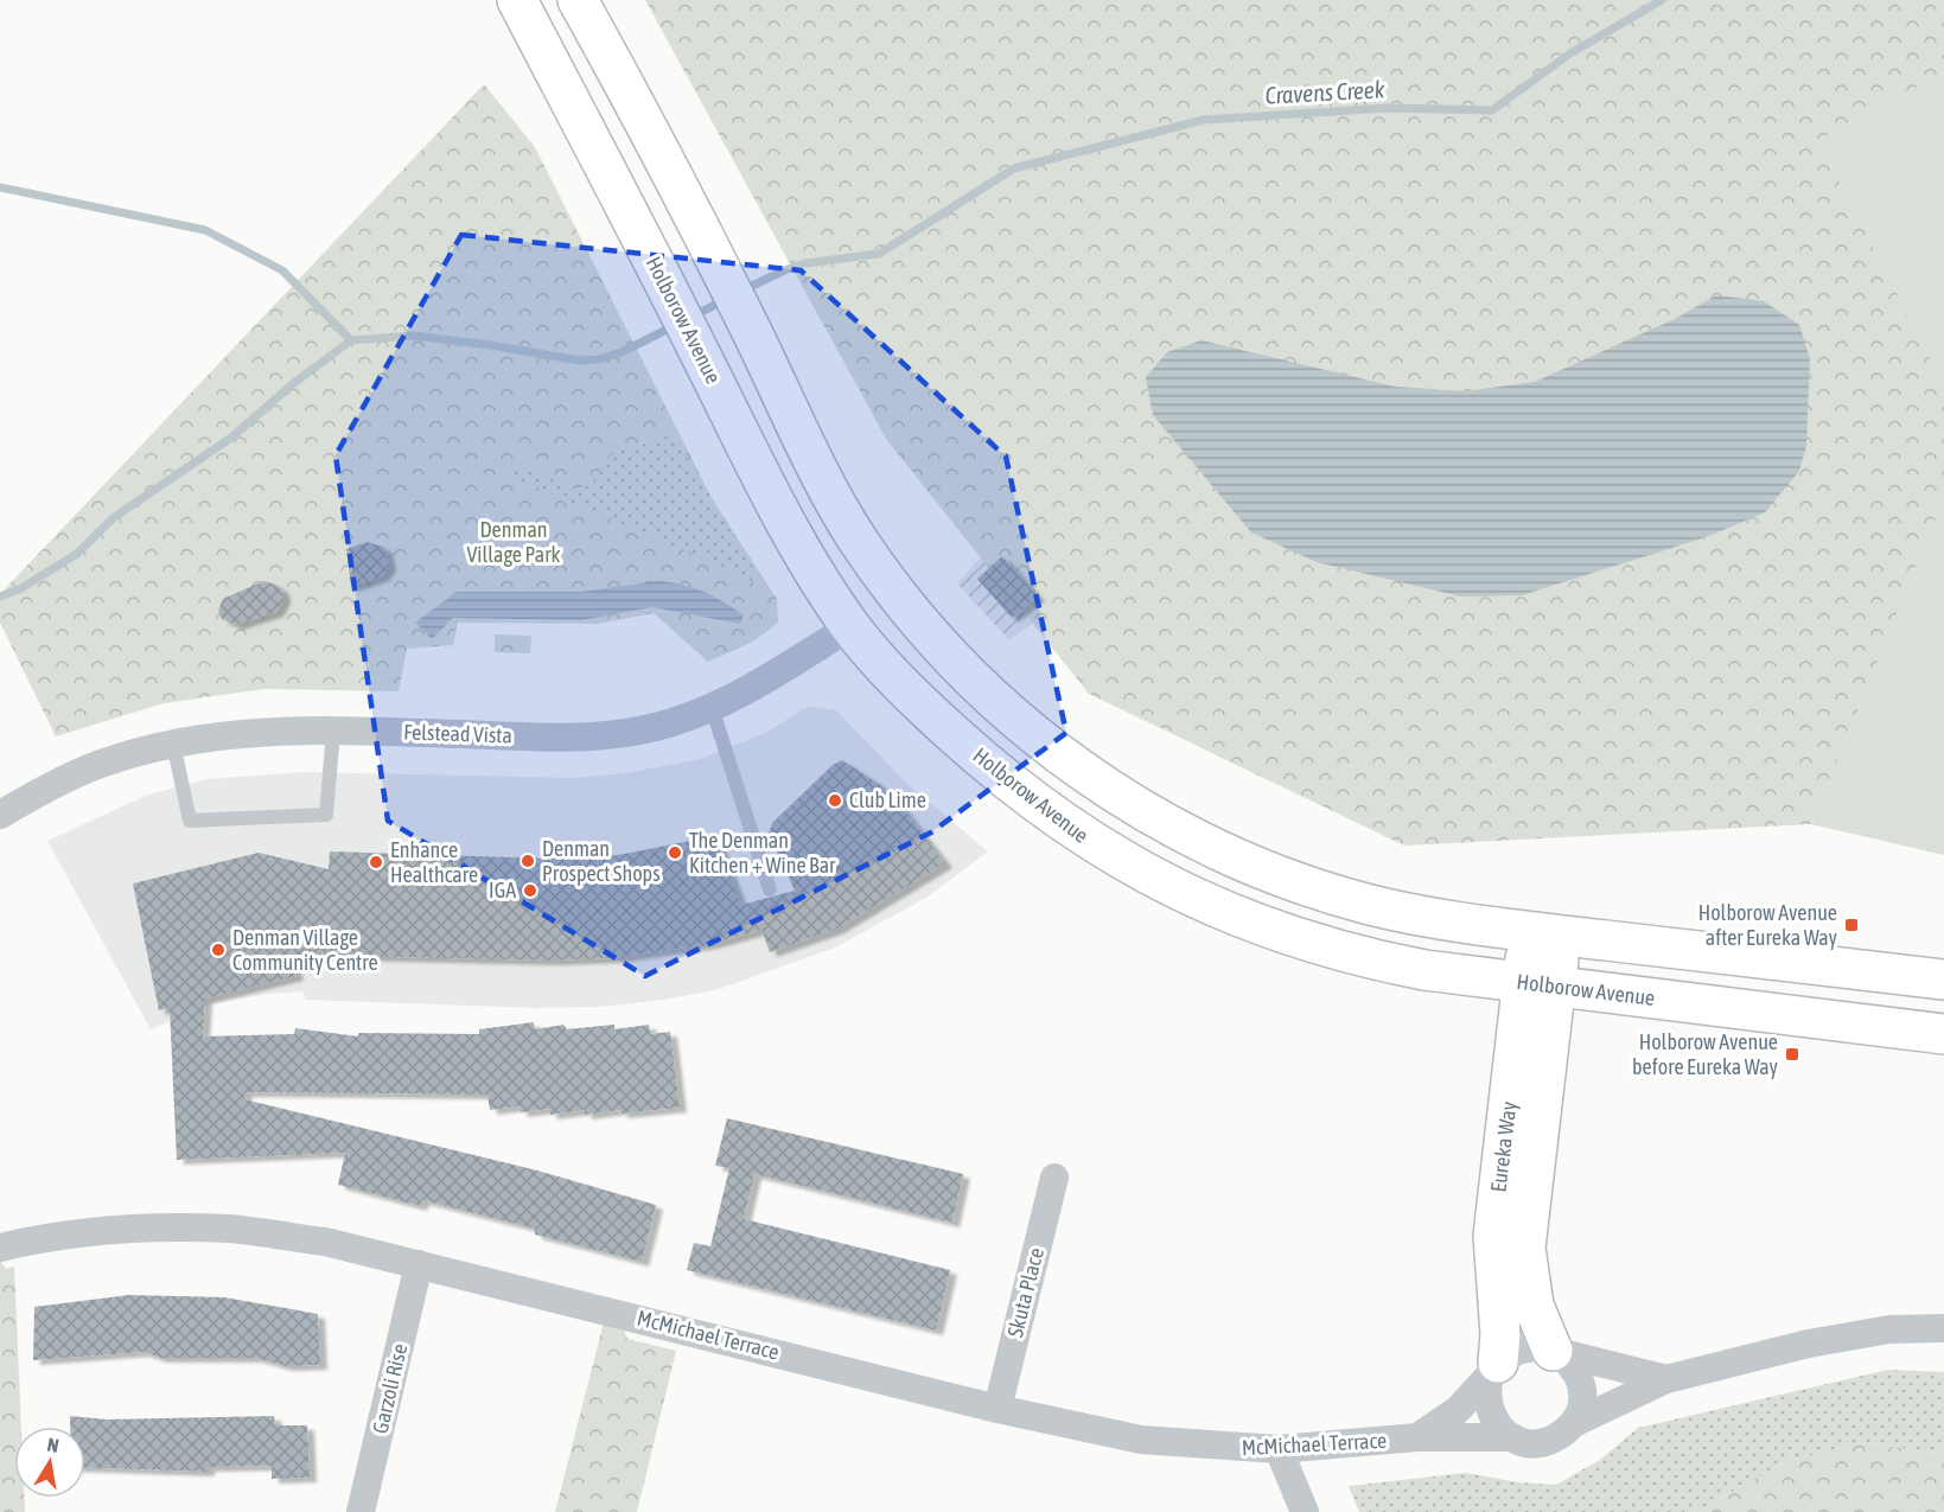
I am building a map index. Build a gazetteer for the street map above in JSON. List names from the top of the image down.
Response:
{
  "streets": {
    "main road": ["Holborow Avenue", "Felstead Vista", "Eureka Way"],
    "street": ["Skuta Place", "McMichael Terrace", "Garzoli Rise"]
  },
  "crossings": [
    ["Holborow Avenue", "Felstead Vista"],
    ["Holborow Avenue", "Eureka Way"],
    ["Eureka Way", "McMichael Terrace"],
    ["Skuta Place", "McMichael Terrace"],
    ["McMichael Terrace", "Garzoli Rise"]
  ],
  "water": ["Cravens Creek"],
  "parks": ["Denman Village Park"],
  "places": {
    "other": [
      "Club Lime",
      "The Denman Kitchen + Wine Bar",
      "Denman Prospect Shops",
      "Enhance Healthcare",
      "IGA",
      "Denman Village Community Centre"
    ],
    "transit": ["Holborow Avenue after Eureka Way", "Holborow Avenue before Eureka Way"]
  },
  "north": "top"
}
